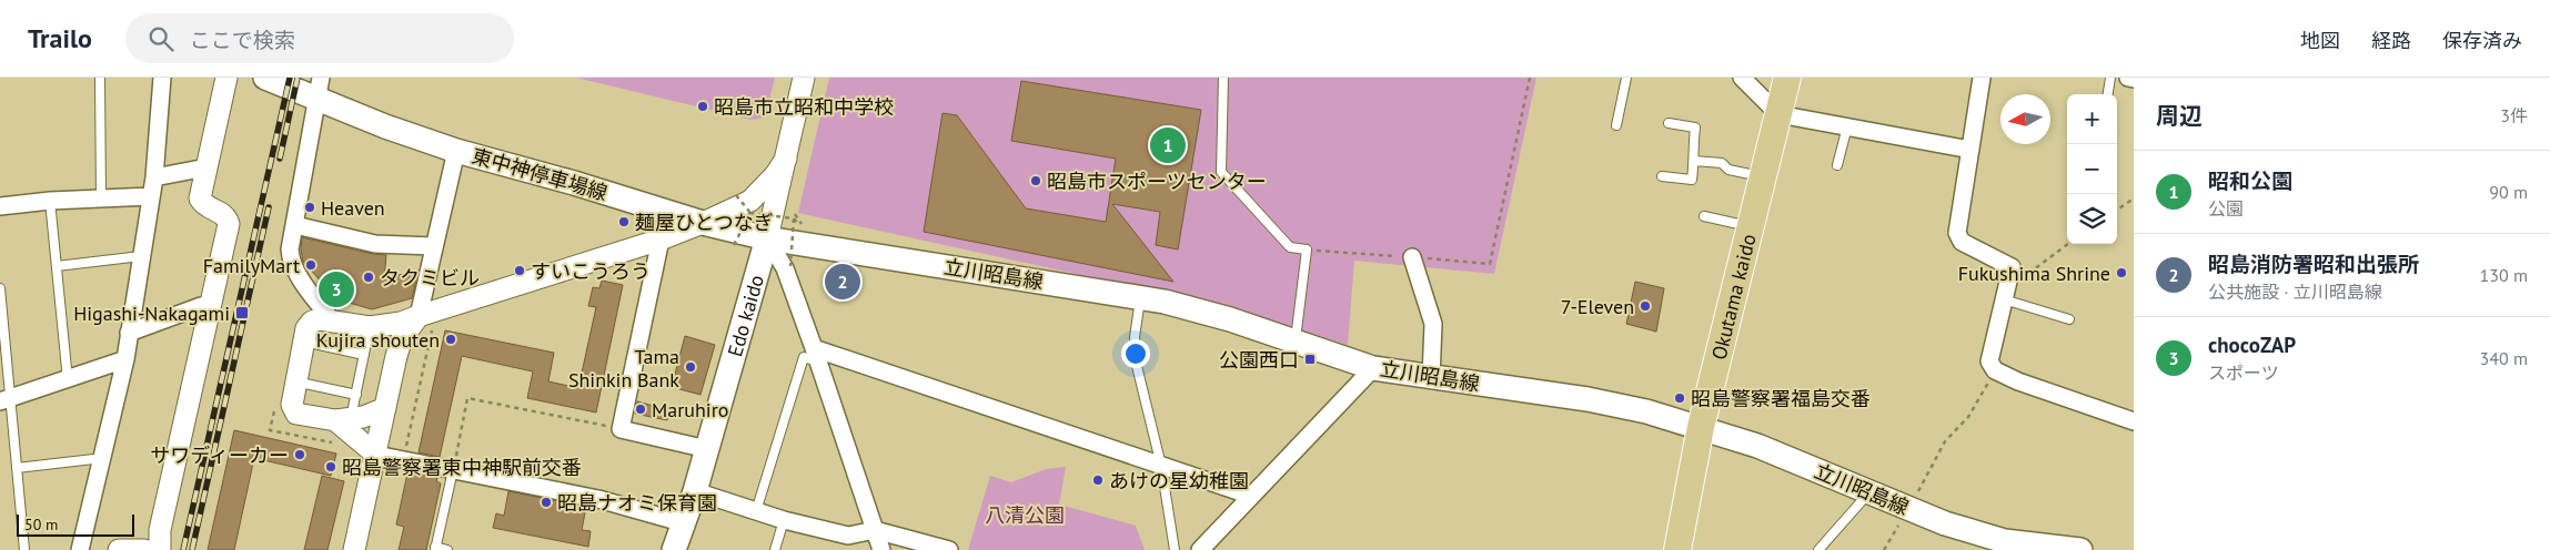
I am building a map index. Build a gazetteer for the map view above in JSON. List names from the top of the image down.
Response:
{
  "streets": {
    "main road": [
      "東中神停車場線",
      "立川昭島線",
      "Okutama kaido",
      "Edo kaido"
    ]
  },
  "crossings": [
    ["東中神停車場線", "立川昭島線"],
    ["東中神停車場線", "Edo kaido"],
    ["立川昭島線", "Okutama kaido"],
    ["立川昭島線", "Edo kaido"]
  ],
  "parks": ["八清公園"],
  "places": {
    "other": [
      "昭島市立昭和中学校",
      "昭島市スポーツセンター",
      "Heaven",
      "麺屋ひとつなぎ",
      "FamilyMart",
      "すいこうろう",
      "Fukushima Shrine",
      "タクミビル",
      "7-Eleven",
      "Kujira shouten",
      "Tama Shinkin Bank",
      "昭島警察署福島交番",
      "Maruhiro",
      "サワディーカー",
      "昭島警察署東中神駅前交番",
      "あけの星幼稚園",
      "昭島ナオミ保育園"
    ],
    "transit": ["Higashi-Nakagami", "公園西口"]
  },
  "scale_bar": "50 m",
  "north": "left",
  "page": {
    "header": "Trailo",
    "search": "ここで検索",
    "nav": ["地図", "経路", "保存済み"],
    "heading": ["周辺", "3件"],
    "map_buttons": ["+", "−"],
    "pins": ["1", "2", "3"],
    "list": [
      {
        "mark": "1",
        "name": "昭和公園",
        "note": "公園",
        "value": "90 m"
      },
      {
        "mark": "2",
        "name": "昭島消防署昭和出張所",
        "note": "公共施設 · 立川昭島線",
        "value": "130 m"
      },
      {
        "mark": "3",
        "name": "chocoZAP",
        "note": "スポーツ",
        "value": "340 m"
      }
    ],
    "scale": "50 m"
  }
}
